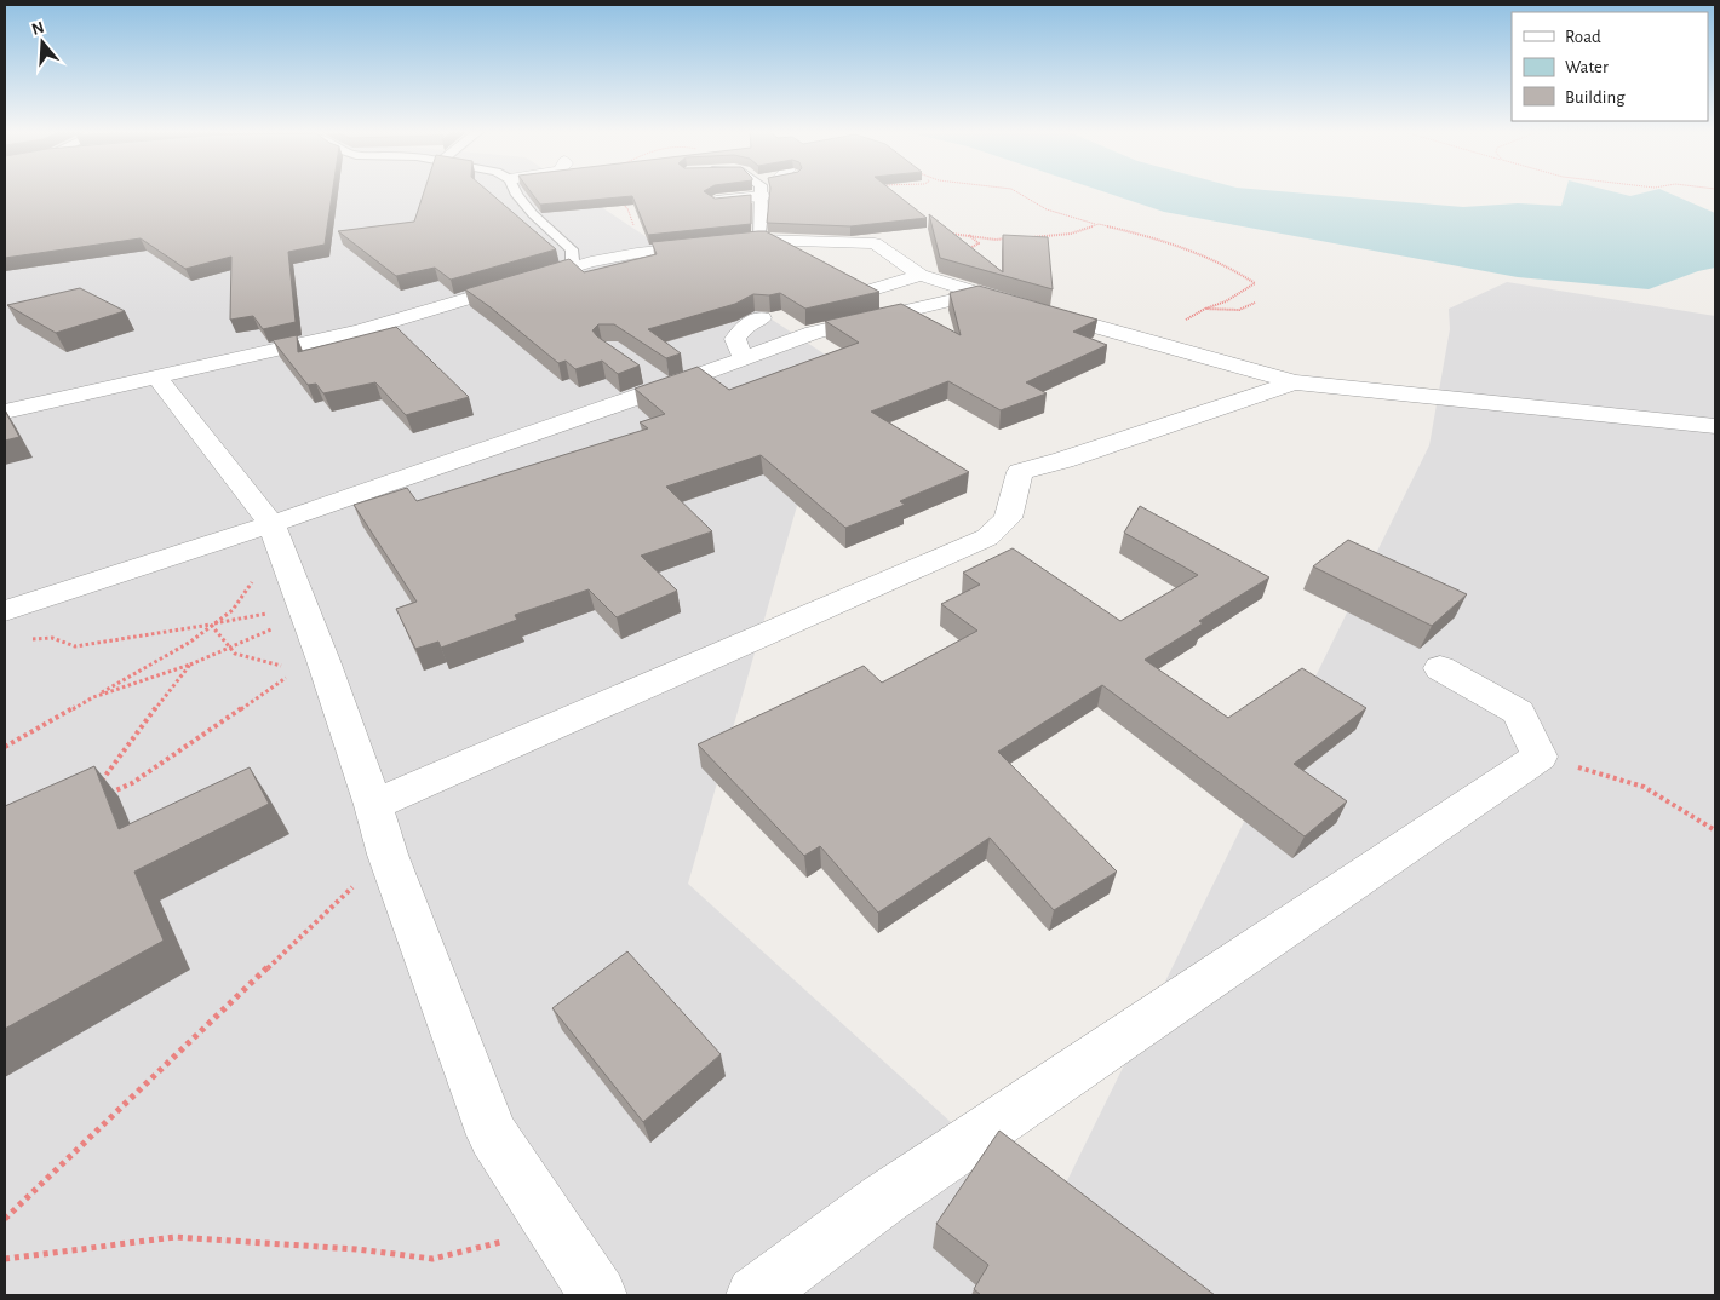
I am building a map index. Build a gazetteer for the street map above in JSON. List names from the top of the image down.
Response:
{
  "legend": ["Road", "Water", "Building"],
  "north": "top"
}
